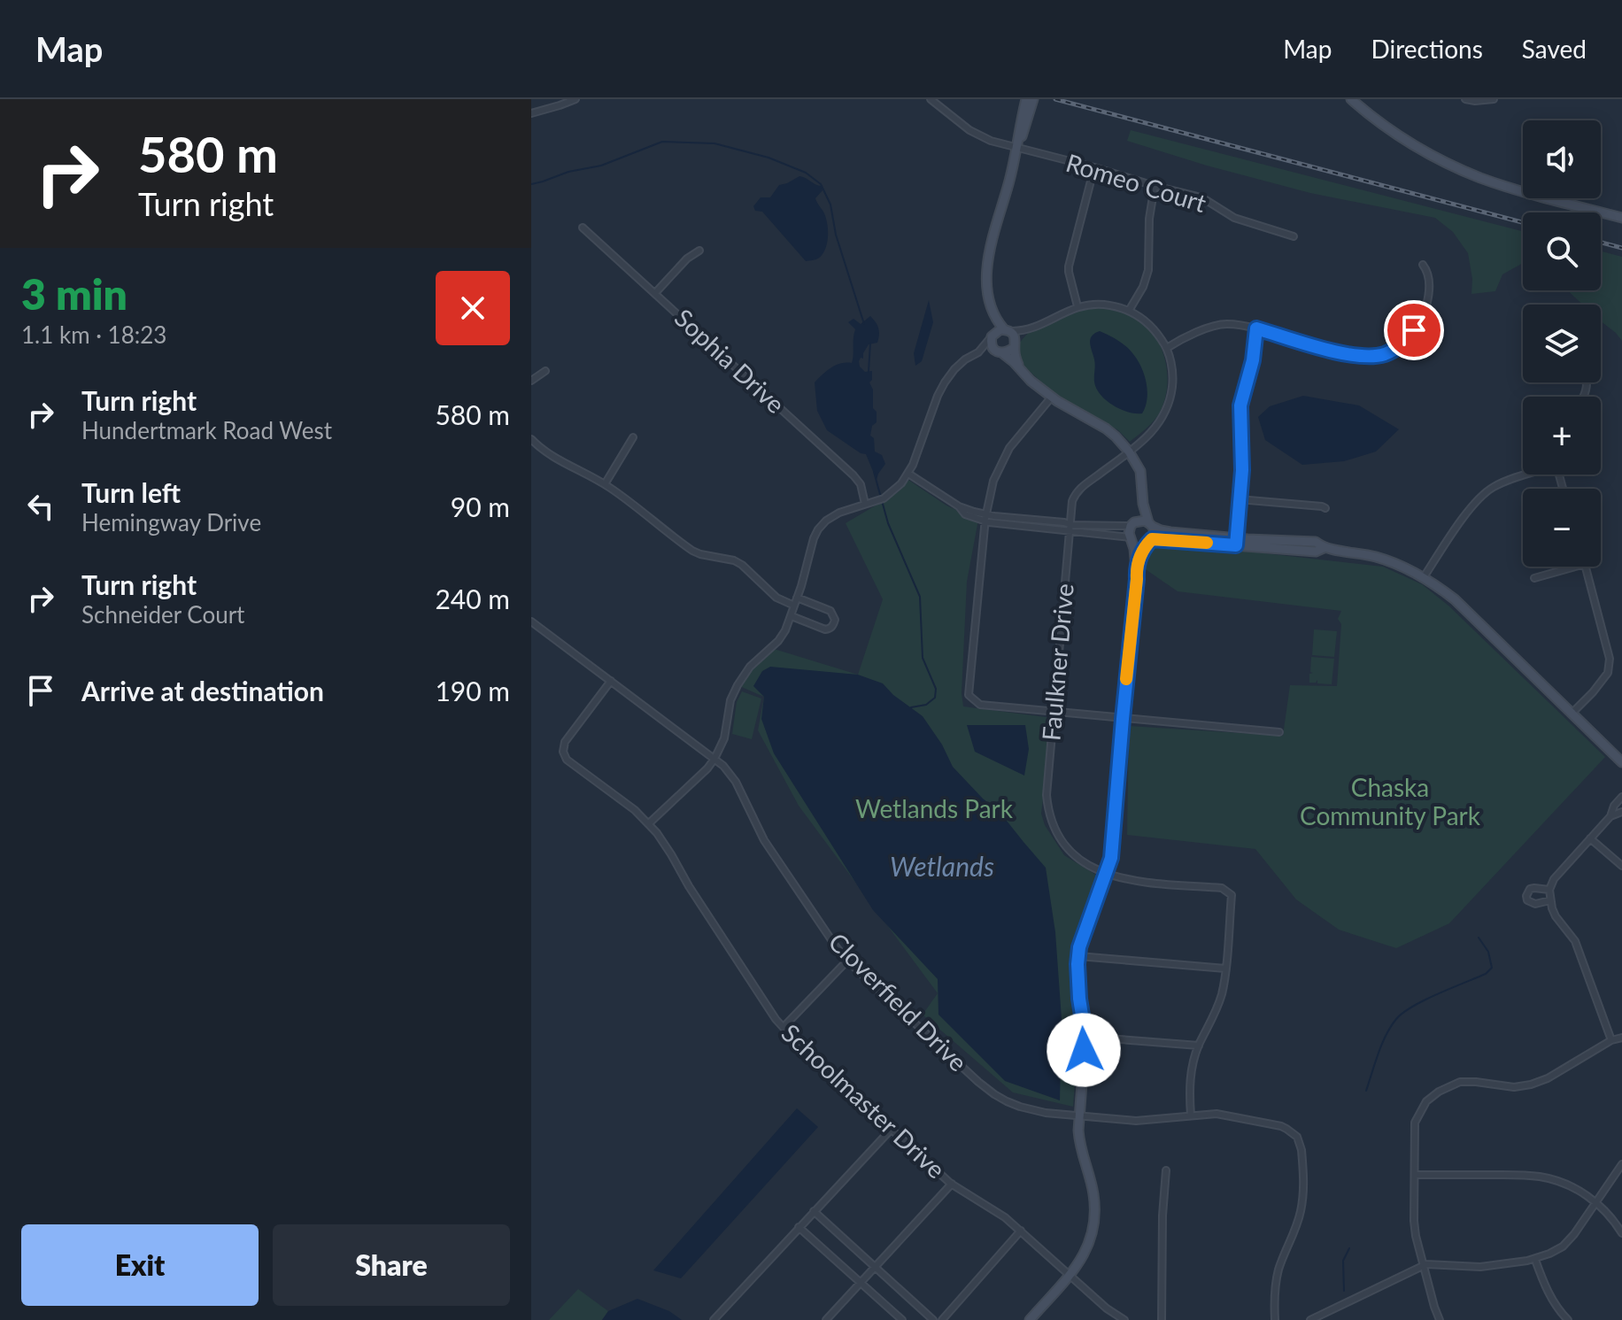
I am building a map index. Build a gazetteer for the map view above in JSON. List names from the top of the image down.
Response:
{
  "streets": {
    "street": [
      "Romeo Court",
      "Sophia Drive",
      "Faulkner Drive",
      "Cloverfield Drive",
      "Schoolmaster Drive"
    ]
  },
  "crossings": [
    ["Cloverfield Drive", "Schoolmaster Drive"]
  ],
  "water": ["Wetlands"],
  "parks": ["Chaska Community Park", "Wetlands Park"],
  "page": {
    "header": "Map",
    "nav": ["Map", "Directions", "Saved"],
    "turn": ["580 m", "Turn right"],
    "map_buttons": ["+", "−"],
    "heading": ["3 min", "1.1 km · 18:23"],
    "list": [
      {
        "name": "Turn right",
        "note": "Hundertmark Road West",
        "value": "580 m"
      },
      {
        "name": "Turn left",
        "note": "Hemingway Drive",
        "value": "90 m"
      },
      {
        "name": "Turn right",
        "note": "Schneider Court",
        "value": "240 m"
      },
      {
        "name": "Arrive at destination",
        "value": "190 m"
      }
    ],
    "buttons": ["Exit", "Share"]
  }
}
